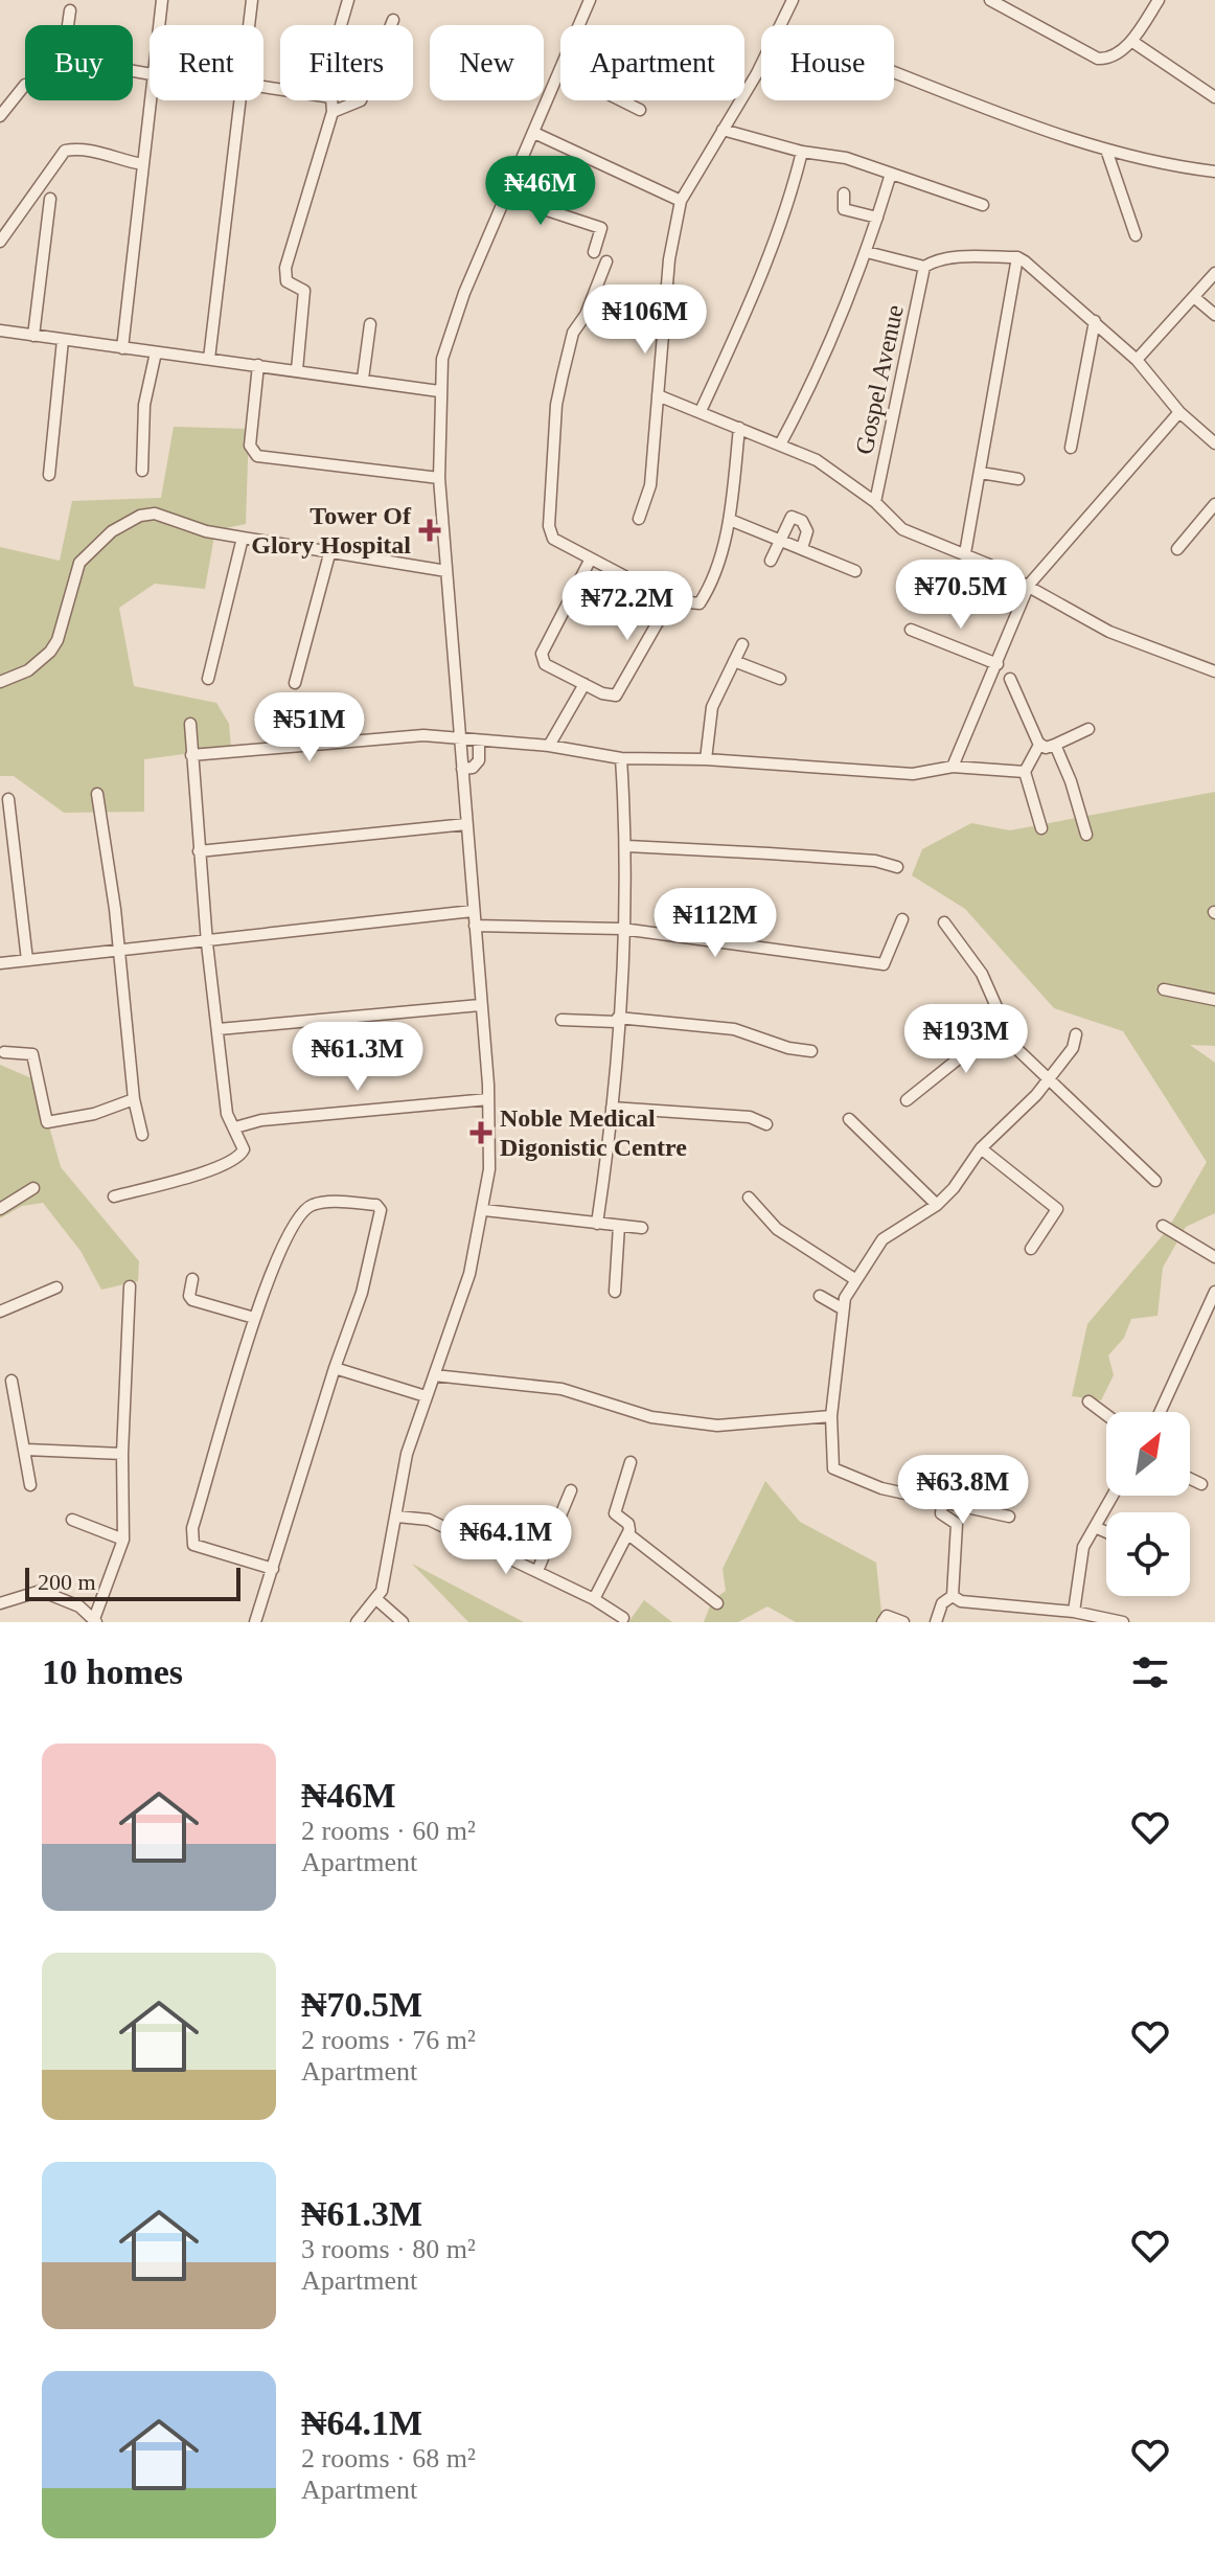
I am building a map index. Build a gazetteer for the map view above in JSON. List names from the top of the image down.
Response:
{
  "streets": {
    "street": ["Gospel Avenue"]
  },
  "places": {
    "health": ["Tower Of Glory Hospital", "Noble Medical Digonistic Centre"]
  },
  "scale_bar": "200 m",
  "north": "top right",
  "page": {
    "chip": [
      "Buy",
      "Rent",
      "Filters",
      "New",
      "Apartment",
      "House"
    ],
    "price": [
      "₦46M",
      "₦106M",
      "₦70.5M",
      "₦72.2M",
      "₦51M",
      "₦112M",
      "₦193M",
      "₦61.3M",
      "₦63.8M",
      "₦64.1M"
    ],
    "scale": "200 m",
    "heading": "10 homes",
    "list": [
      {
        "name": "₦46M",
        "note": "2 rooms · 60 m² · Apartment"
      },
      {
        "name": "₦70.5M",
        "note": "2 rooms · 76 m² · Apartment"
      },
      {
        "name": "₦61.3M",
        "note": "3 rooms · 80 m² · Apartment"
      },
      {
        "name": "₦64.1M",
        "note": "2 rooms · 68 m² · Apartment"
      }
    ]
  }
}
